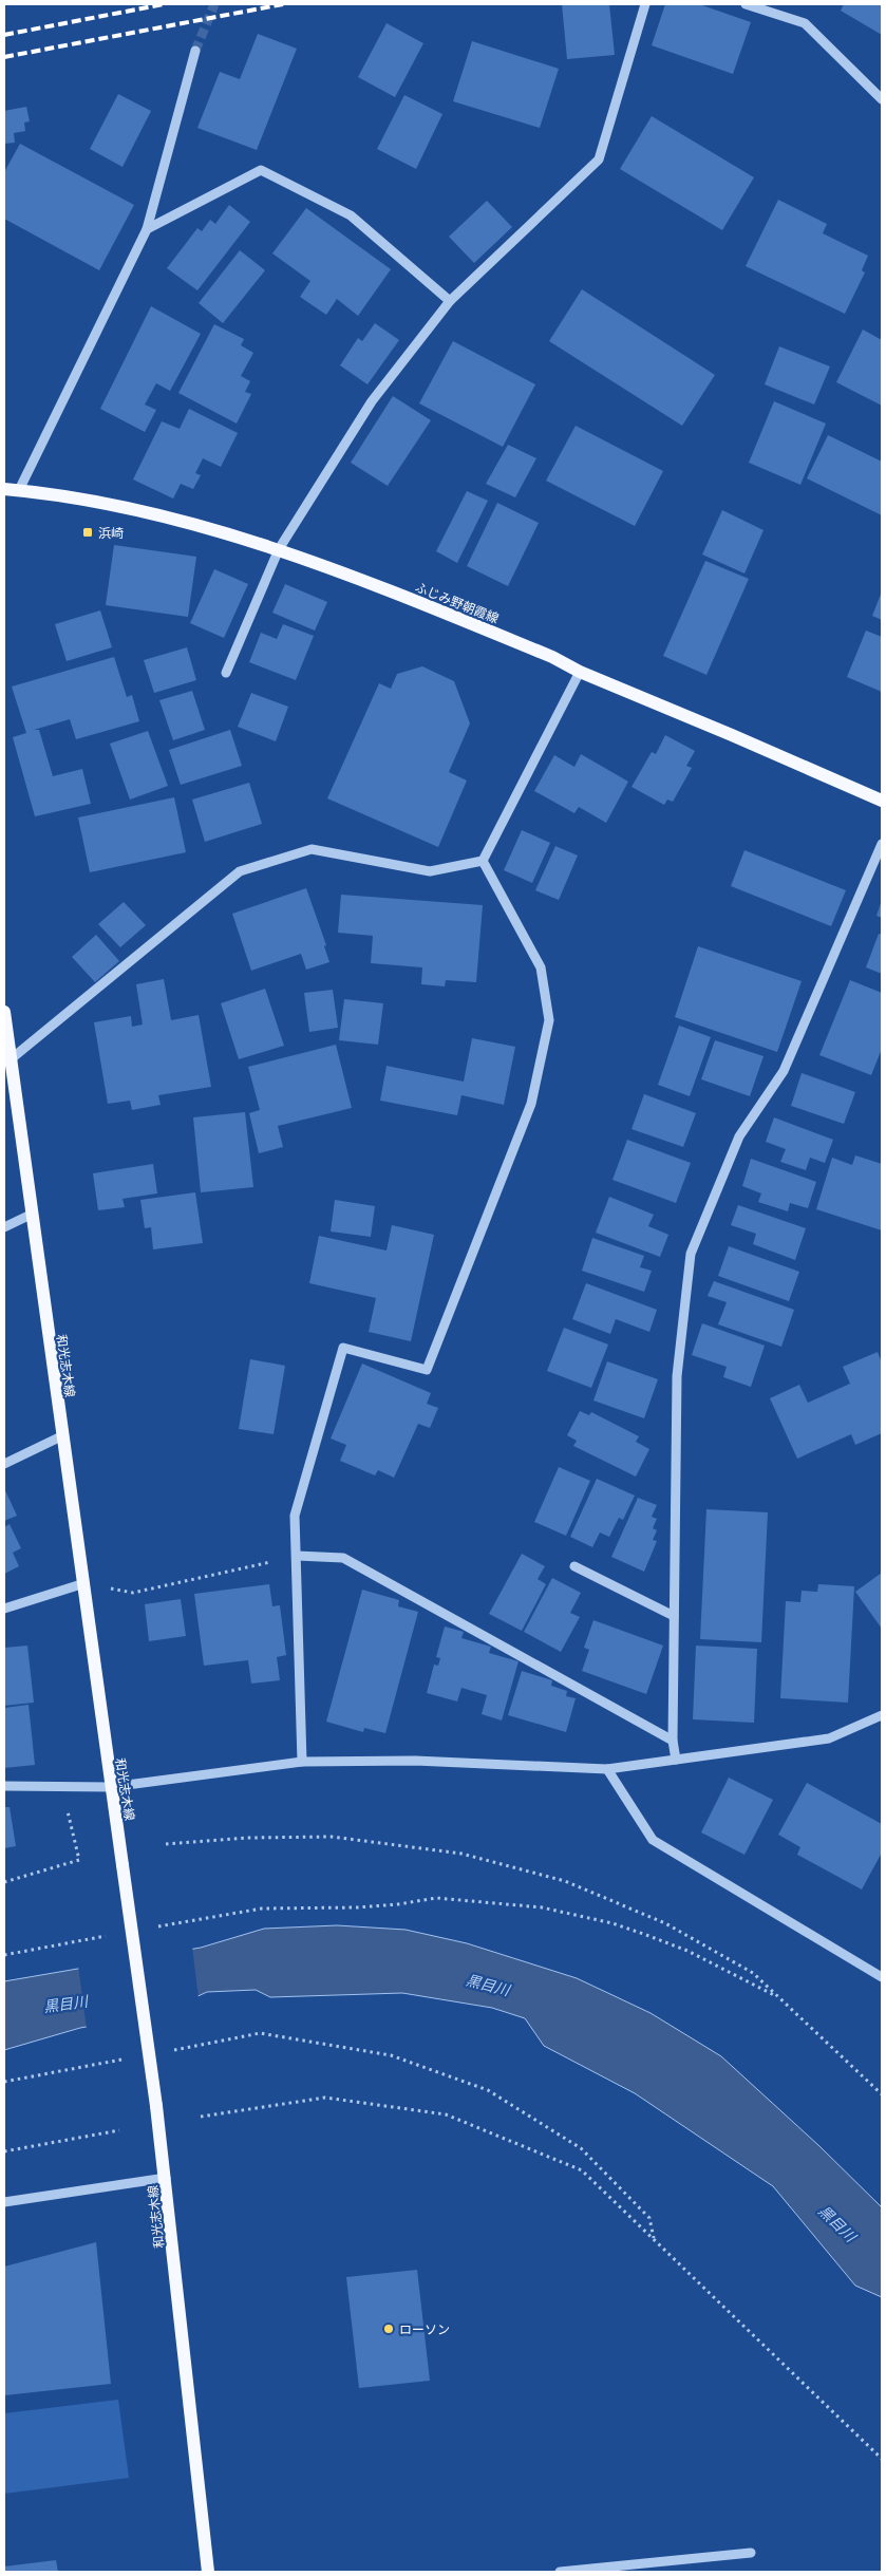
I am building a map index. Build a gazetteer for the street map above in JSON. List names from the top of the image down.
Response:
{
  "streets": {
    "main road": ["ふじみ野朝霞線", "和光志木線"]
  },
  "water": ["黒目川"],
  "places": {
    "transit": ["浜崎"],
    "other": ["ローソン"]
  }
}
